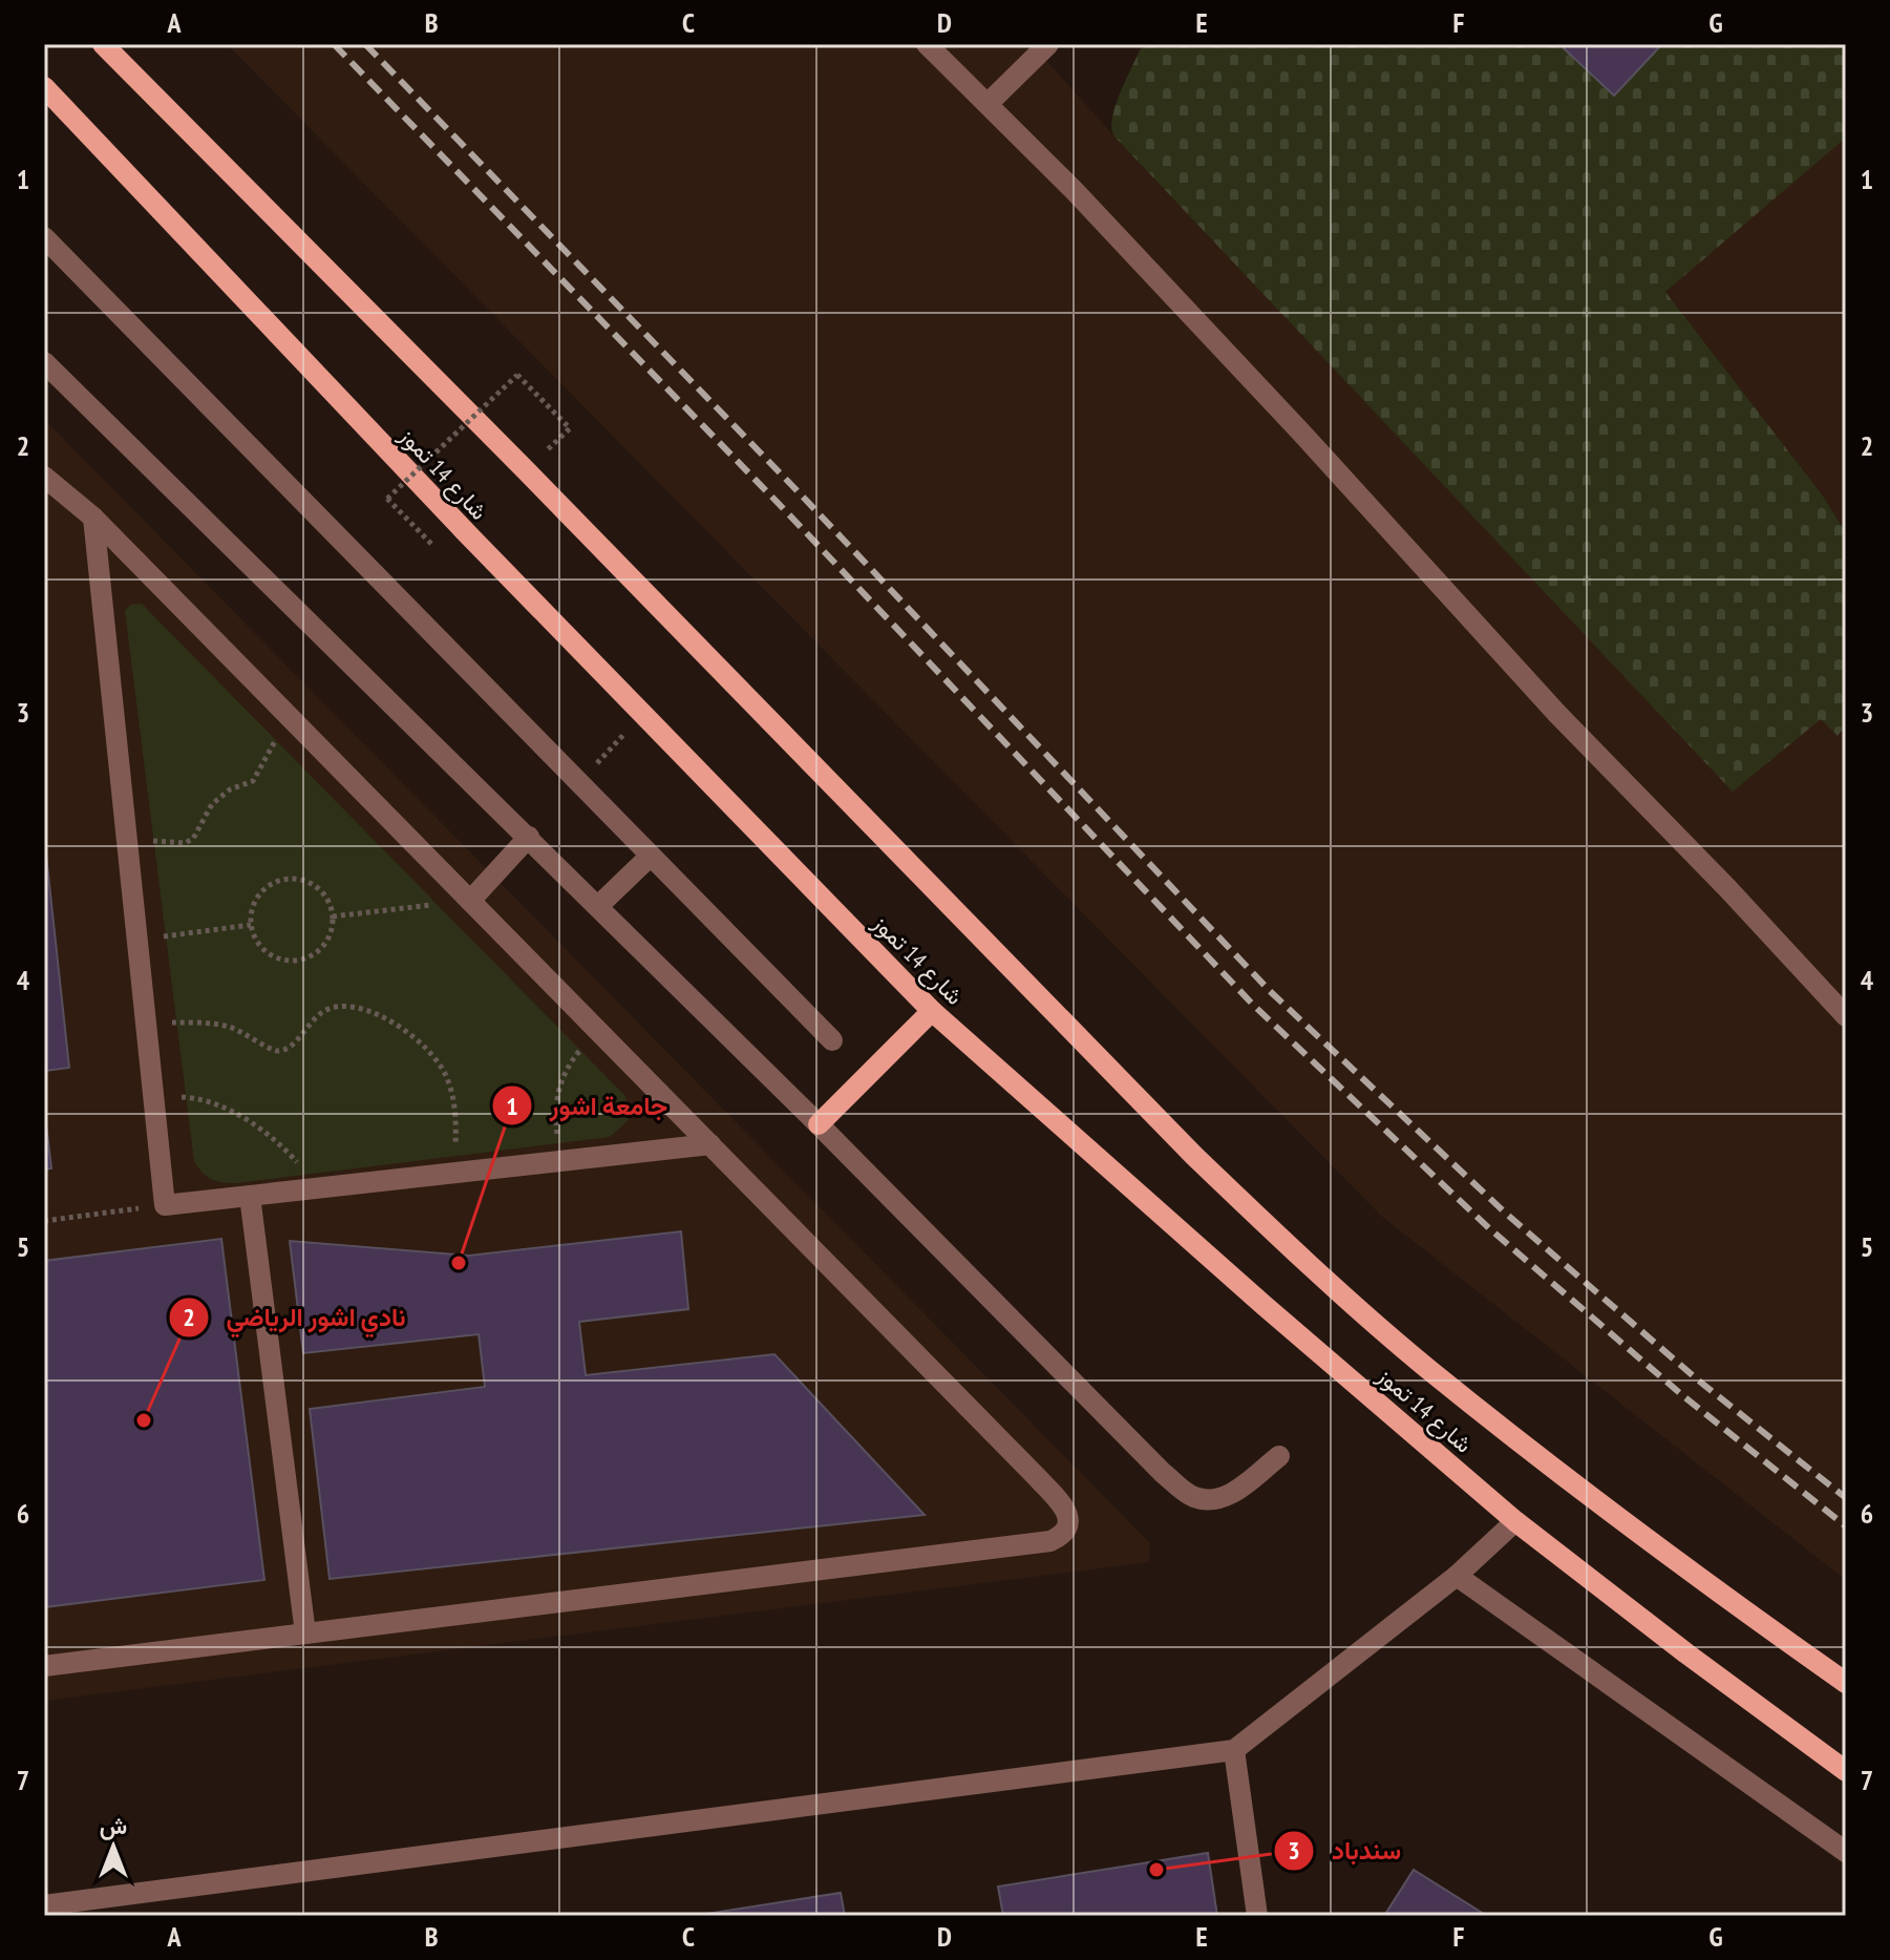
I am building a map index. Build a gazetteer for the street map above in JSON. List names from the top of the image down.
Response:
{
  "streets": {
    "main road": ["شارع 14 تموز"]
  },
  "places": ["جامعة اشور", "نادي اشور الرياضي", "سندباد"],
  "north": "top",
  "grid": {
    "columns": [
      "A",
      "B",
      "C",
      "D",
      "E",
      "F",
      "G"
    ],
    "rows": [
      "1",
      "2",
      "3",
      "4",
      "5",
      "6",
      "7"
    ]
  }
}
